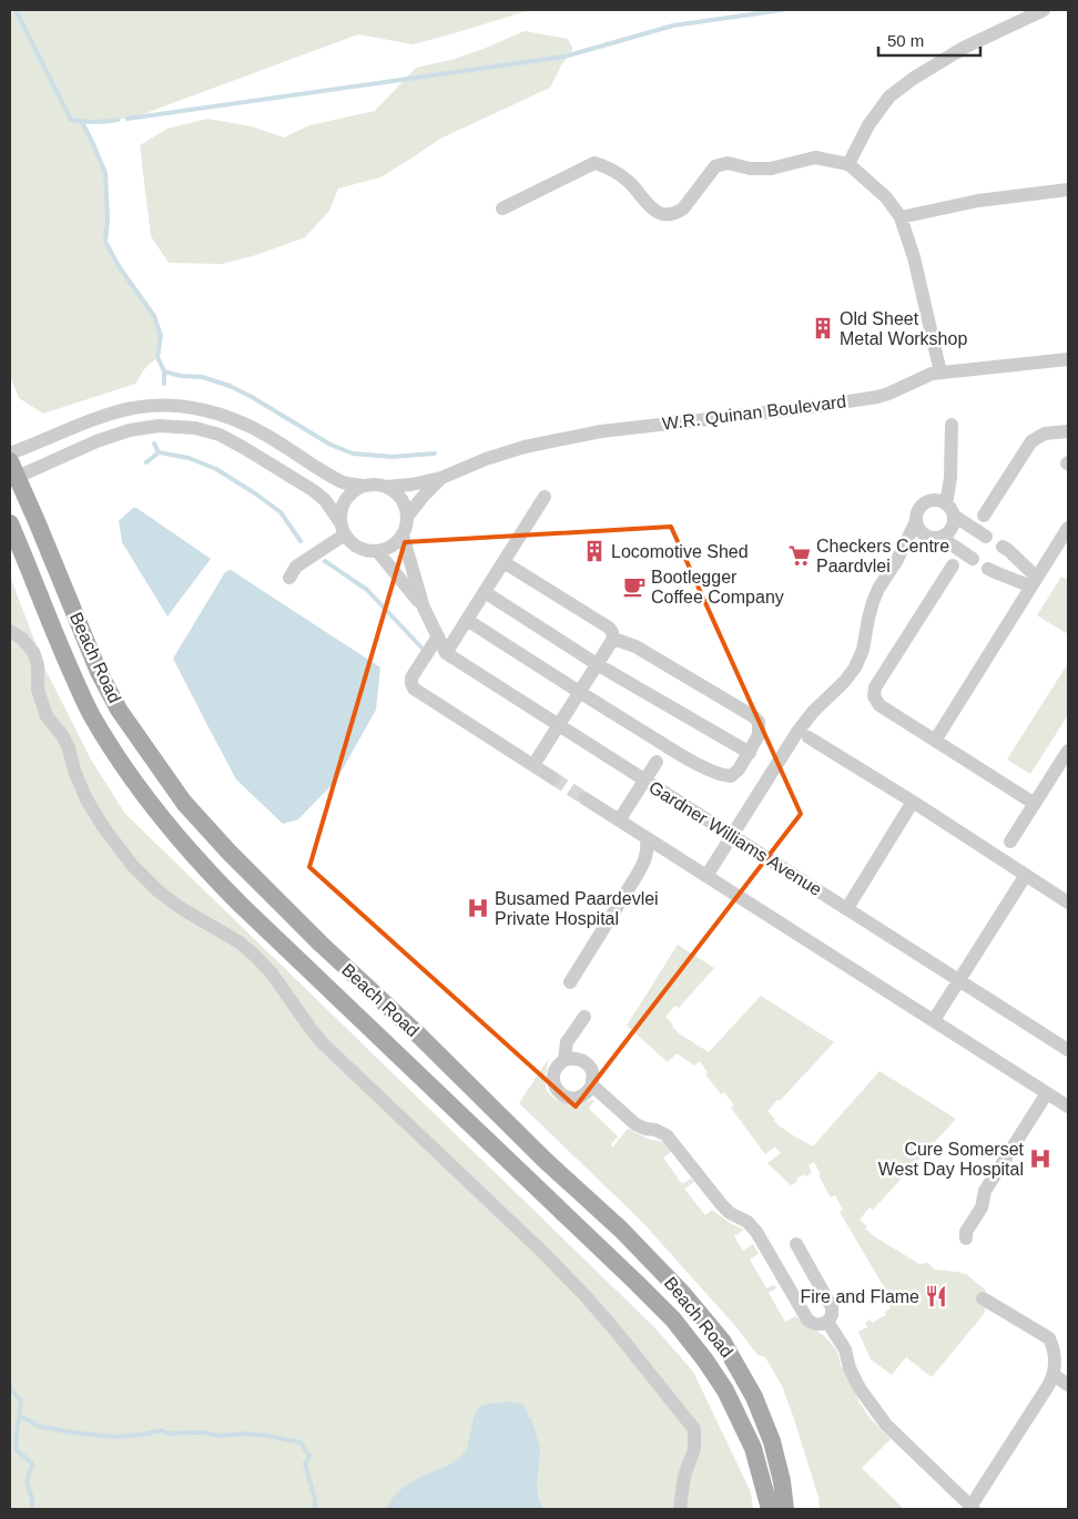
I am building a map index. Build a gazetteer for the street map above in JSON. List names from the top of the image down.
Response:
{
  "streets": {
    "main road": ["Beach Road"],
    "street": ["W.R. Quinan Boulevard", "Gardner Williams Avenue"]
  },
  "places": {
    "building": ["Old Sheet Metal Workshop", "Locomotive Shed"],
    "supermarket": ["Checkers Centre Paardvlei"],
    "cafe": ["Bootlegger Coffee Company"],
    "hospital": ["Busamed Paardevlei Private Hospital", "Cure Somerset West Day Hospital"],
    "restaurant": ["Fire and Flame"]
  },
  "scale_bar": "50 m"
}
